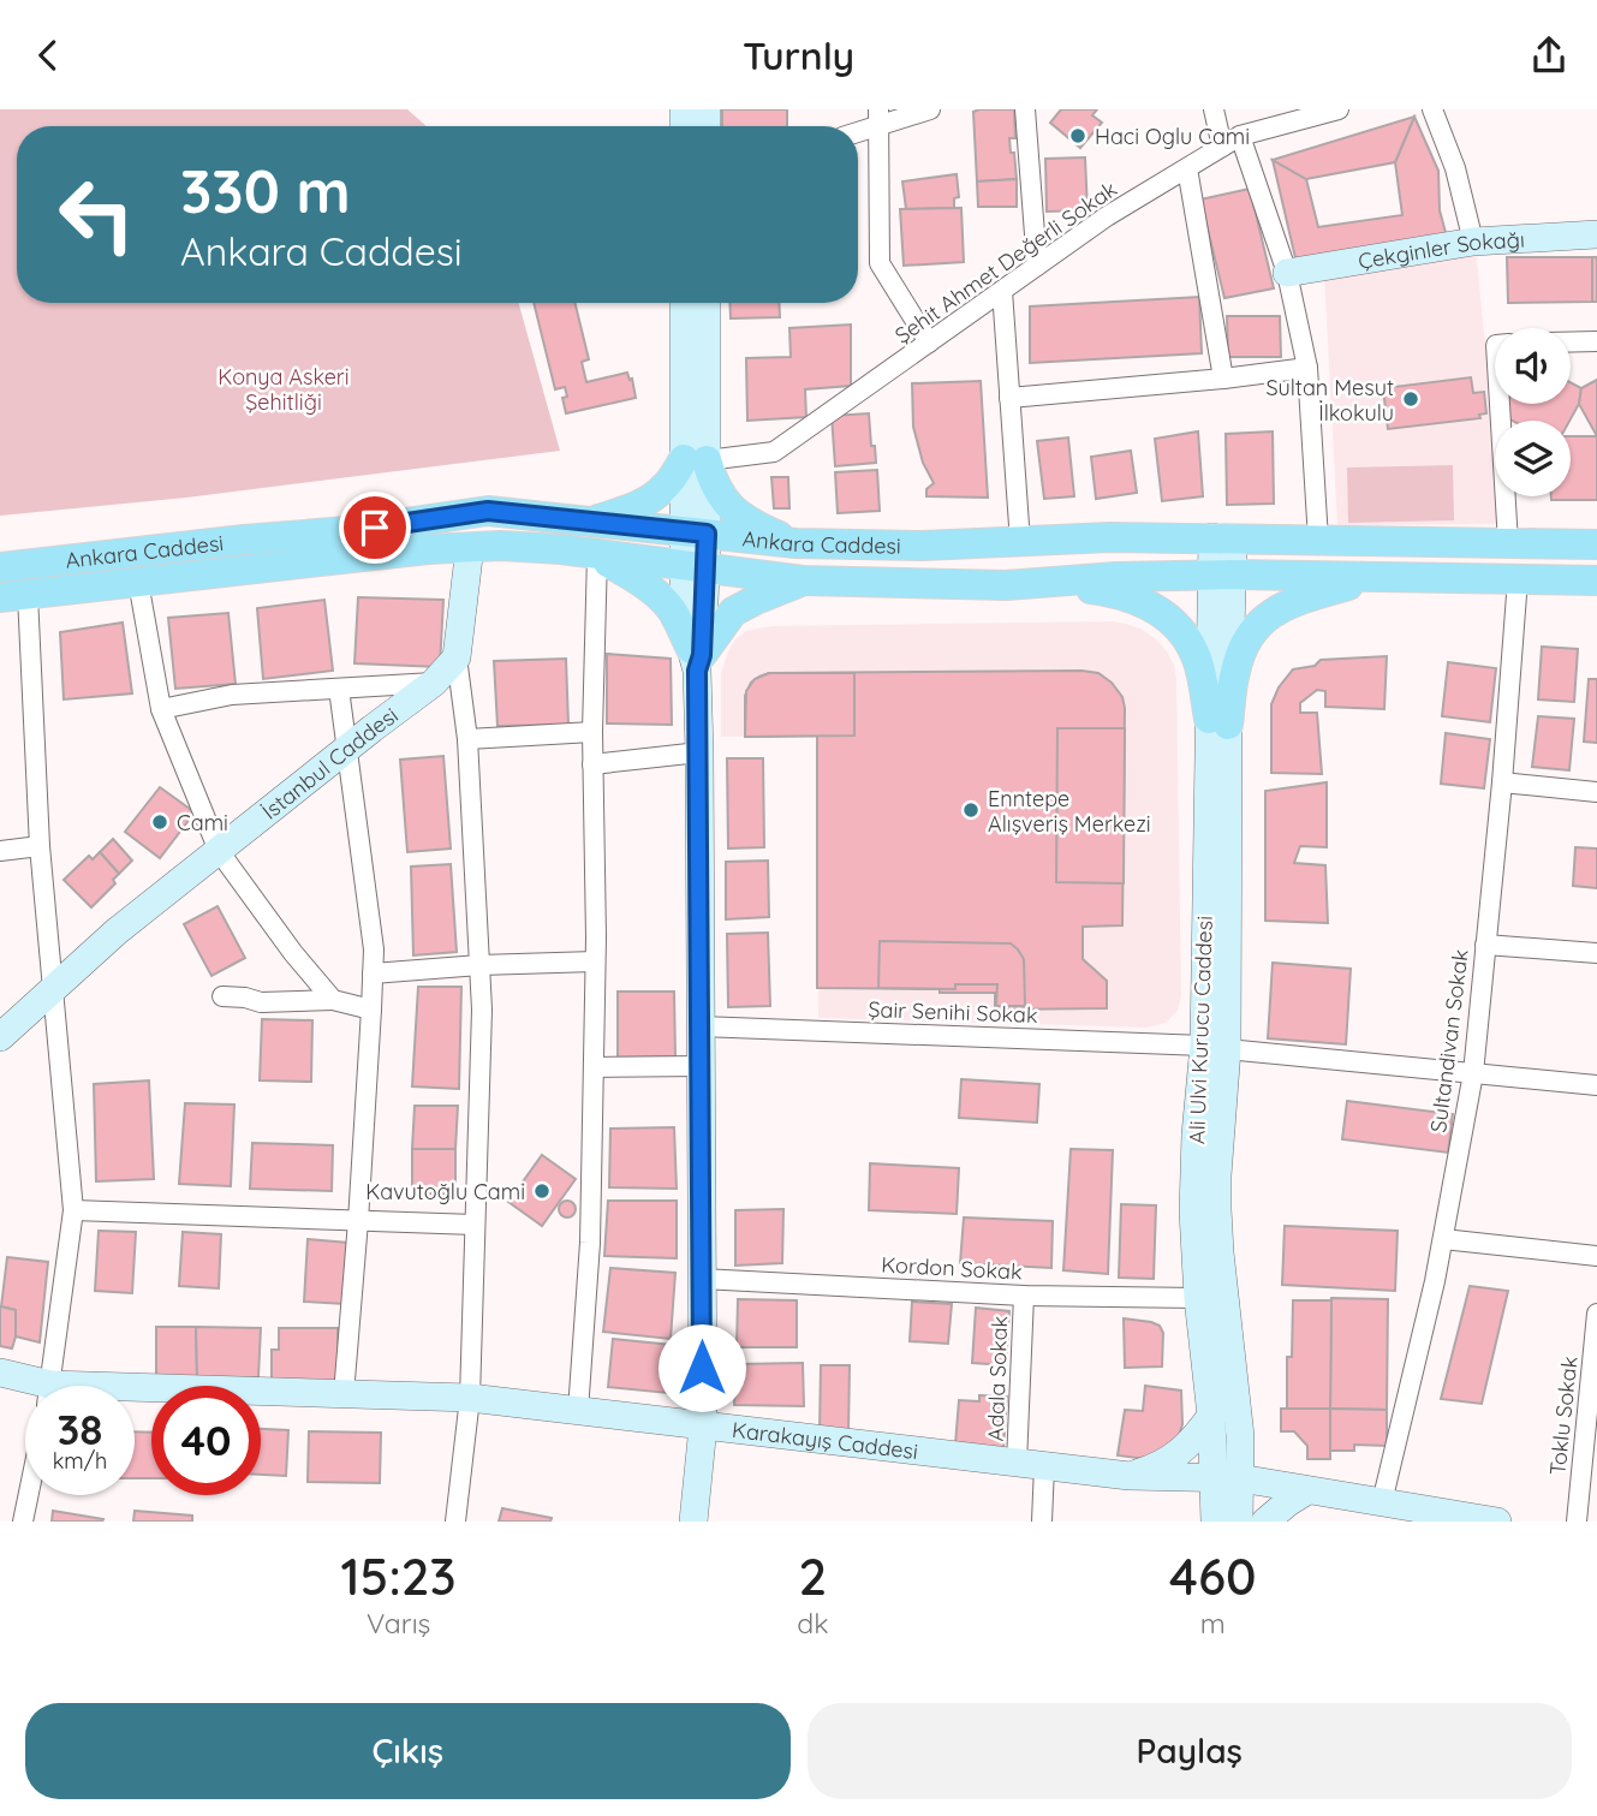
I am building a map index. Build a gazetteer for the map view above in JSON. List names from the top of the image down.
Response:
{
  "streets": {
    "main road": ["Ankara Caddesi"],
    "street": [
      "Çekginler Sokağı",
      "Şehit Ahmet Değerli Sokak",
      "İstanbul Caddesi",
      "Şair Senihi Sokak",
      "Ali Ulvi Kurucu Caddesi",
      "Sultandivan Sokak",
      "Kordon Sokak",
      "Adala Sokak",
      "Toklu Sokak",
      "Karakayış Caddesi"
    ]
  },
  "crossings": [
    ["Ankara Caddesi", "Ali Ulvi Kurucu Caddesi"],
    ["Ankara Caddesi", "Sultandivan Sokak"],
    ["Şair Senihi Sokak", "Ali Ulvi Kurucu Caddesi"],
    ["Şair Senihi Sokak", "Sultandivan Sokak"],
    ["Ali Ulvi Kurucu Caddesi", "Kordon Sokak"],
    ["Ali Ulvi Kurucu Caddesi", "Karakayış Caddesi"],
    ["Sultandivan Sokak", "Karakayış Caddesi"],
    ["Kordon Sokak", "Adala Sokak"],
    ["Adala Sokak", "Karakayış Caddesi"]
  ],
  "parks": ["Konya Askeri Şehitliği"],
  "places": [
    "Haci Oglu Cami",
    "Sultan Mesut İlkokulu",
    "Enntepe Alışveriş Merkezi",
    "Cami",
    "Kavutoğlu Cami"
  ],
  "page": {
    "header": "Turnly",
    "turn": ["330 m", "Ankara Caddesi"],
    "speed": "38 km/h",
    "limit": "40",
    "eta": [
      "15:23",
      "Varış",
      "2",
      "dk",
      "460",
      "m"
    ],
    "buttons": ["Çıkış", "Paylaş"]
  }
}
